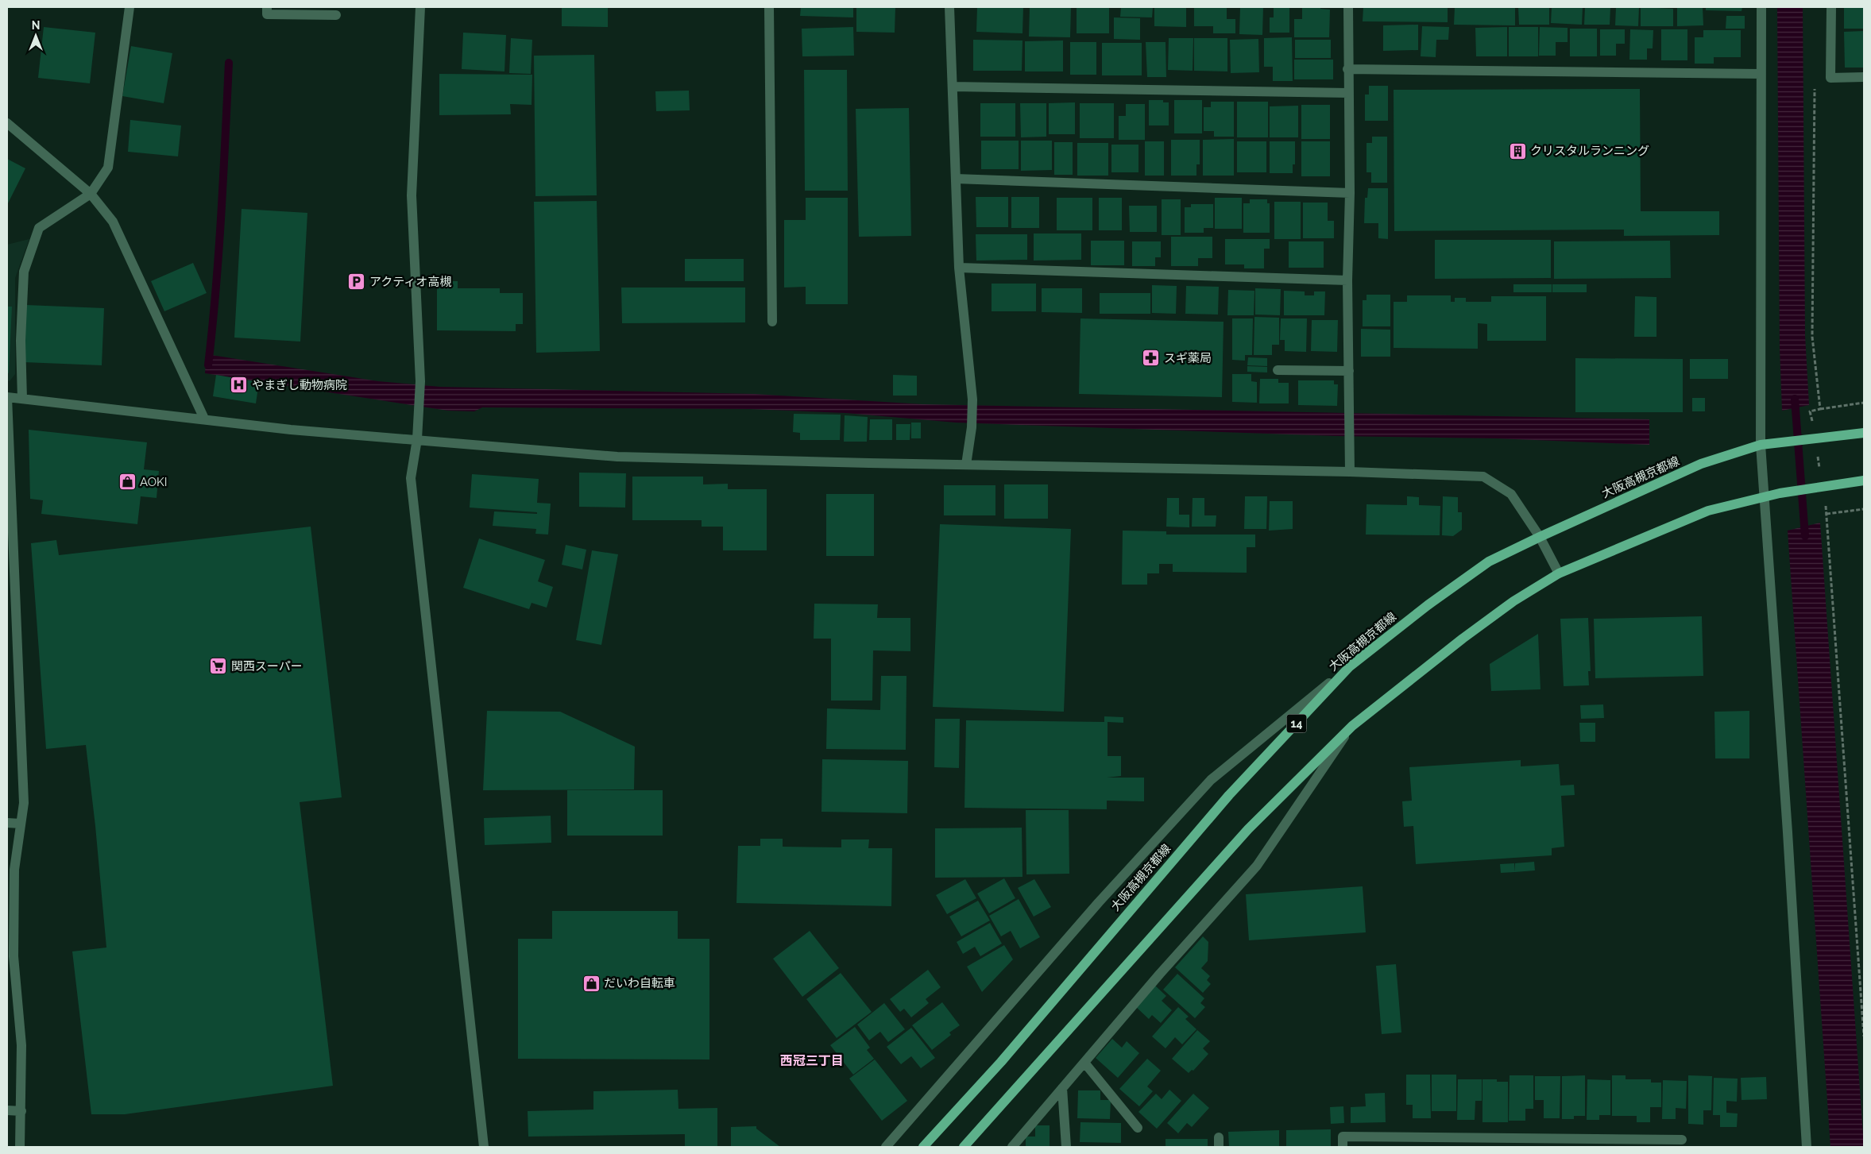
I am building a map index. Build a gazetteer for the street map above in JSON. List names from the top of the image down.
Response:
{
  "streets": {
    "main road": ["大阪高槻京都線", "14"]
  },
  "districts": ["西冠三丁目"],
  "places": {
    "building": ["クリスタルランニング"],
    "parking": ["アクティオ高槻"],
    "pharmacy": ["スギ薬局"],
    "hospital": ["やまぎし動物病院"],
    "shop": ["AOKI", "だいわ自転車"],
    "supermarket": ["関西スーパー"]
  },
  "north": "top"
}
